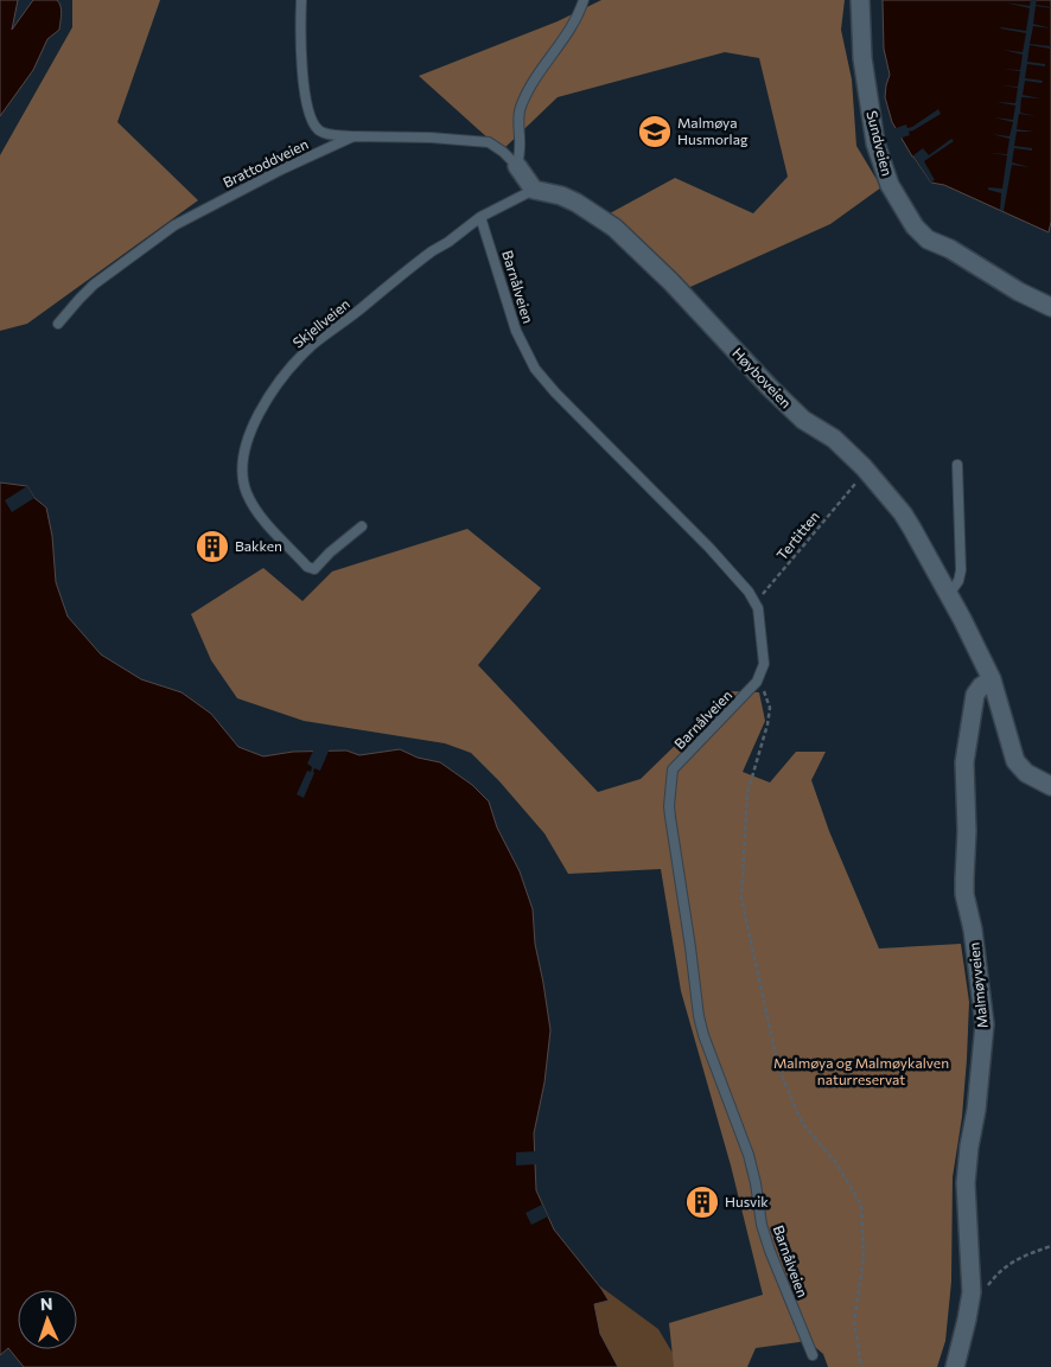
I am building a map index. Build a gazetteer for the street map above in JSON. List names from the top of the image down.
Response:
{
  "streets": {
    "street": ["Sundveien", "Høyboveien", "Malmøyveien"],
    "lane": ["Brattoddveien", "Barnålveien", "Skjellveien"],
    "path": ["Tertitten"]
  },
  "crossings": [
    ["Barnålveien", "Skjellveien"],
    ["Barnålveien", "Tertitten"],
    ["Skjellveien", "Høyboveien"],
    ["Høyboveien", "Malmøyveien"]
  ],
  "parks": ["Malmøya og Malmøykalven naturreservat"],
  "places": {
    "school or university": ["Malmøya Husmorlag"],
    "building": ["Bakken", "Husvik"]
  },
  "north": "top"
}
